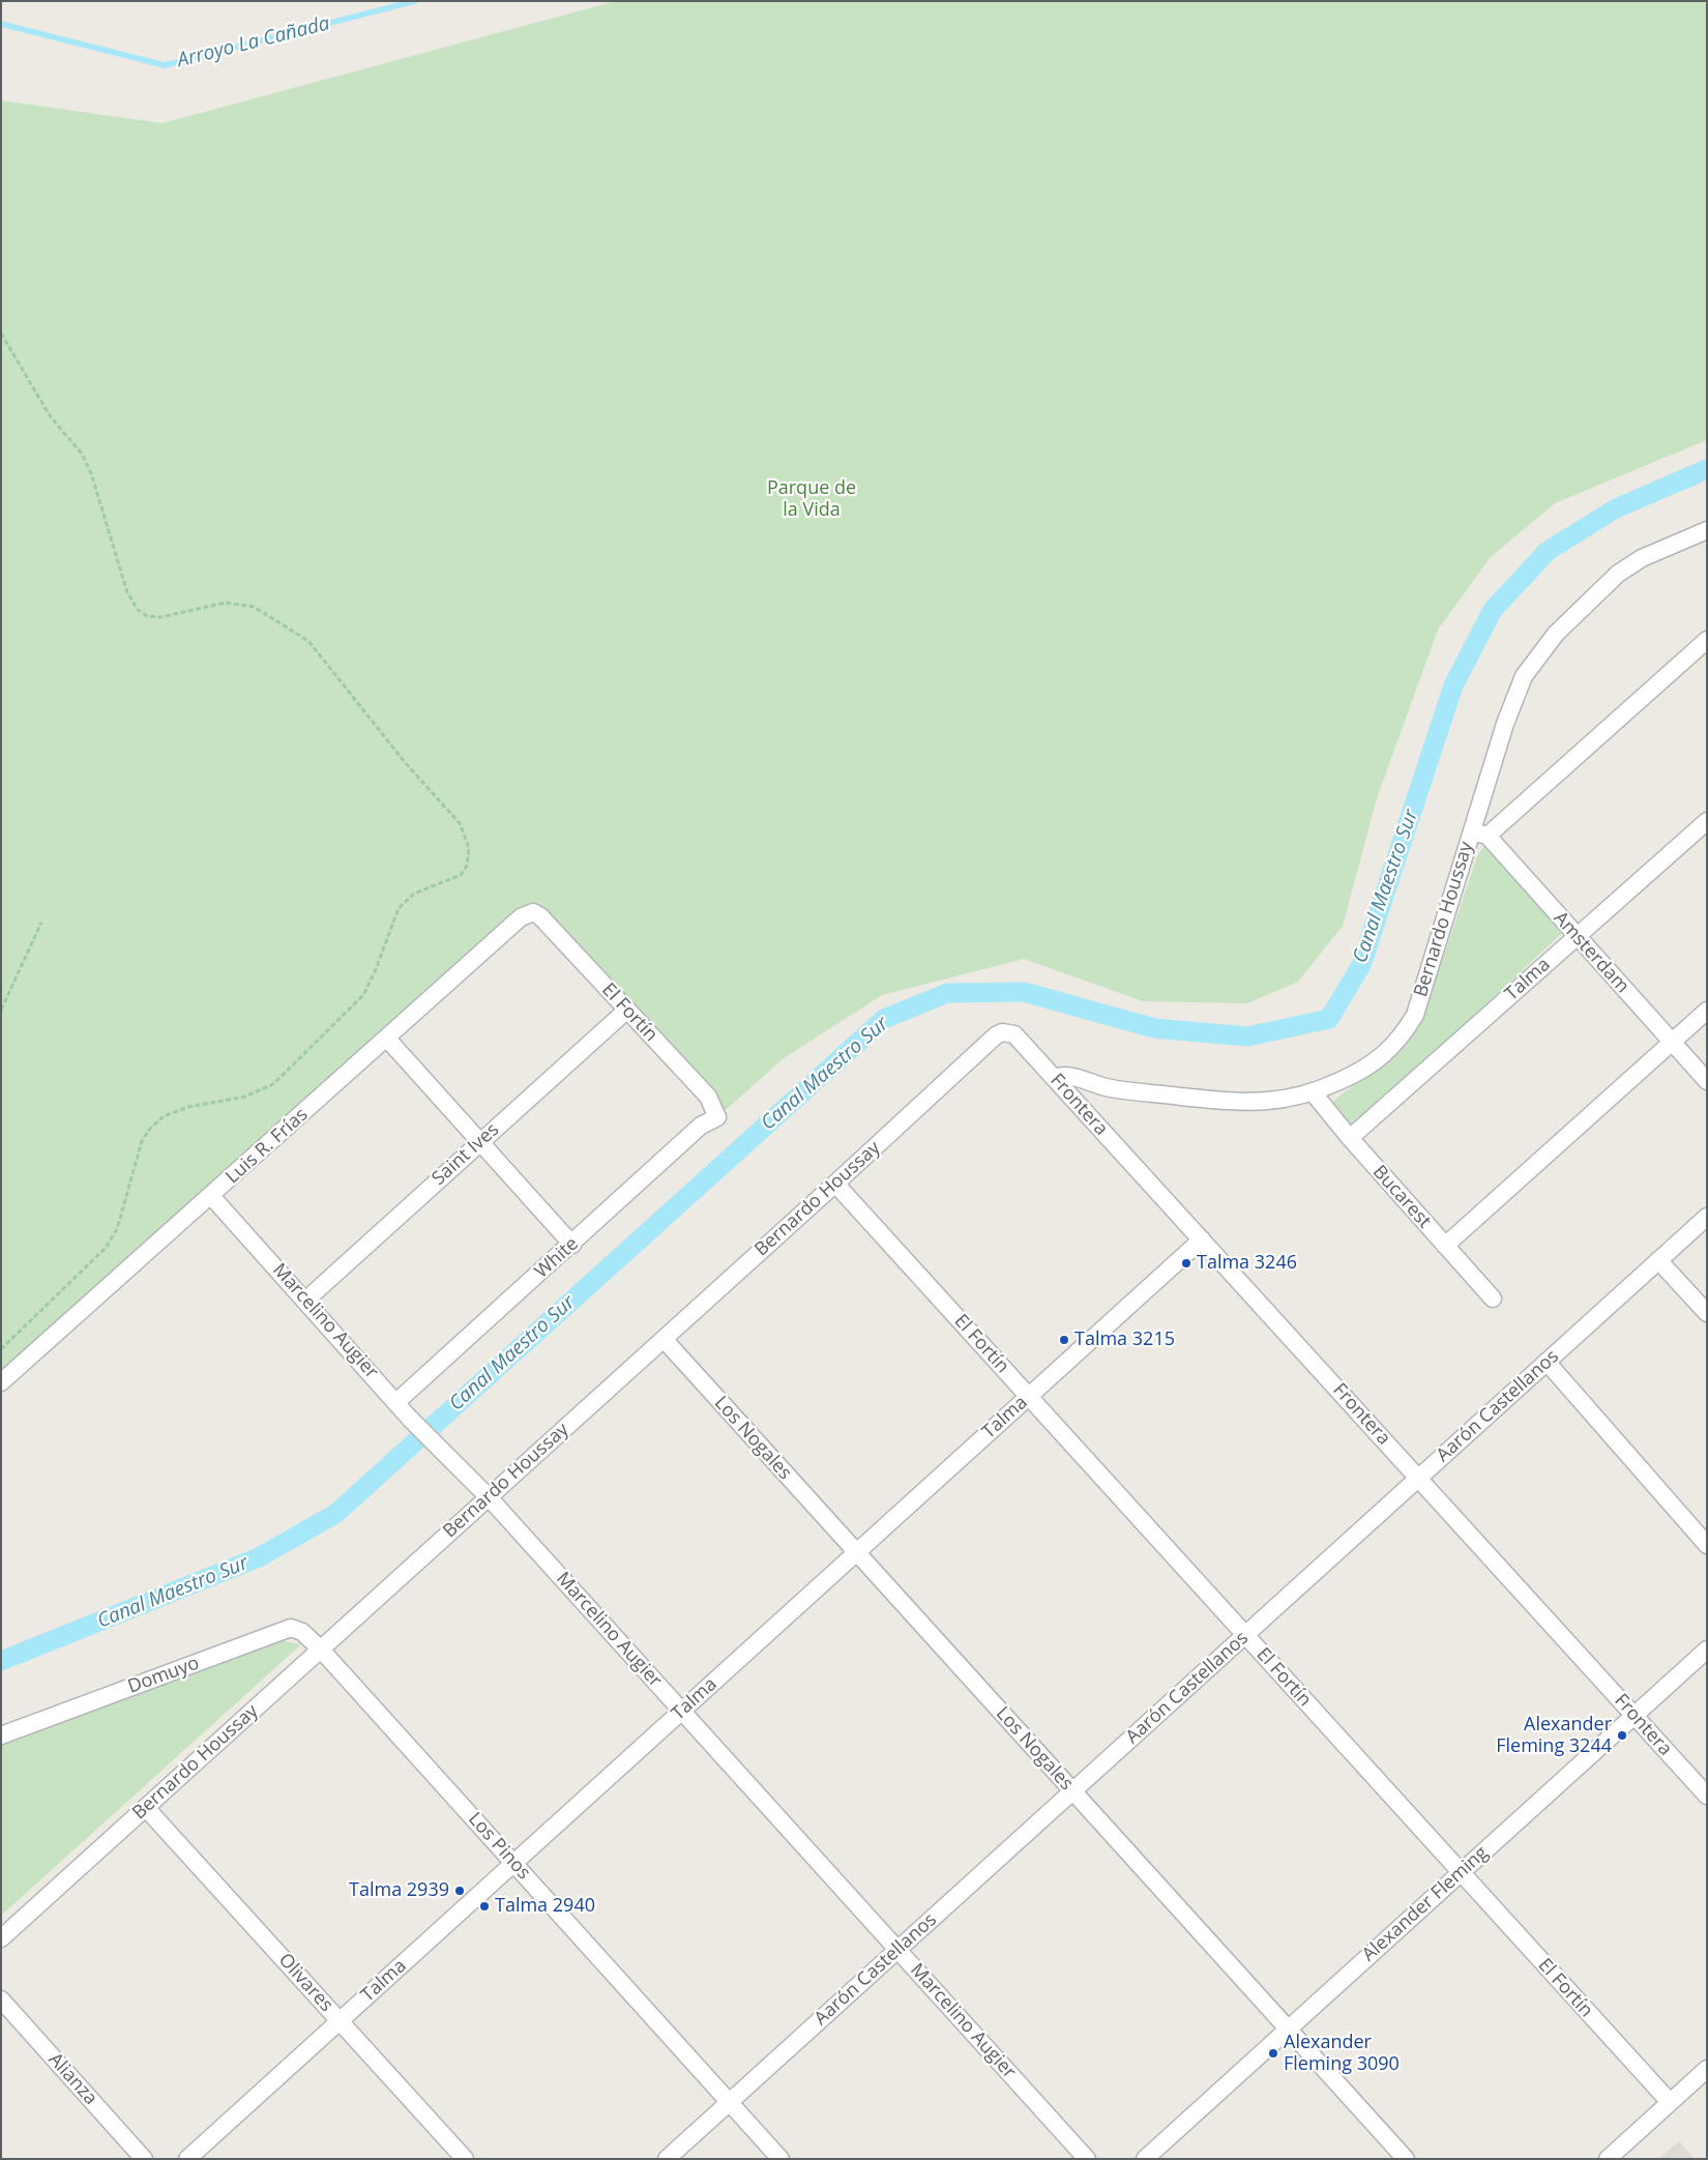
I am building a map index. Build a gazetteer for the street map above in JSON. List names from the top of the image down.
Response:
{
  "streets": {
    "street": [
      "Bernardo Houssay",
      "Amsterdam",
      "Talma",
      "El Fortín",
      "Frontera",
      "Luis R. Frías",
      "Saint Ives",
      "Bucarest",
      "White",
      "Marcelino Augier",
      "Aarón Castellanos",
      "Los Nogales",
      "Domuyo",
      "Los Pinos",
      "Alexander Fleming",
      "Olivares",
      "Alianza"
    ]
  },
  "crossings": [
    ["Bernardo Houssay", "Amsterdam"],
    ["Bernardo Houssay", "El Fortín"],
    ["Bernardo Houssay", "Frontera"],
    ["Bernardo Houssay", "Bucarest"],
    ["Bernardo Houssay", "Marcelino Augier"],
    ["Bernardo Houssay", "Los Nogales"],
    ["Bernardo Houssay", "Domuyo"],
    ["Bernardo Houssay", "Los Pinos"],
    ["Bernardo Houssay", "Olivares"],
    ["Amsterdam", "Talma"],
    ["Talma", "El Fortín"],
    ["Talma", "Frontera"],
    ["Talma", "Bucarest"],
    ["Talma", "Marcelino Augier"],
    ["Talma", "Los Nogales"],
    ["Talma", "Los Pinos"],
    ["Talma", "Olivares"],
    ["El Fortín", "Luis R. Frías"],
    ["El Fortín", "Saint Ives"],
    ["El Fortín", "White"],
    ["El Fortín", "Aarón Castellanos"],
    ["El Fortín", "Alexander Fleming"],
    ["Frontera", "Aarón Castellanos"],
    ["Frontera", "Alexander Fleming"],
    ["Luis R. Frías", "Marcelino Augier"],
    ["Saint Ives", "Marcelino Augier"],
    ["White", "Marcelino Augier"],
    ["Marcelino Augier", "Aarón Castellanos"],
    ["Aarón Castellanos", "Los Nogales"],
    ["Aarón Castellanos", "Los Pinos"],
    ["Los Nogales", "Alexander Fleming"],
    ["Domuyo", "Los Pinos"]
  ],
  "water": ["Arroyo La Cañada", "Canal Maestro Sur"],
  "parks": ["Parque de la Vida"],
  "places": [
    "Talma 3246",
    "Talma 3215",
    "Alexander Fleming 3244",
    "Talma 2939",
    "Talma 2940",
    "Alexander Fleming 3090"
  ]
}
